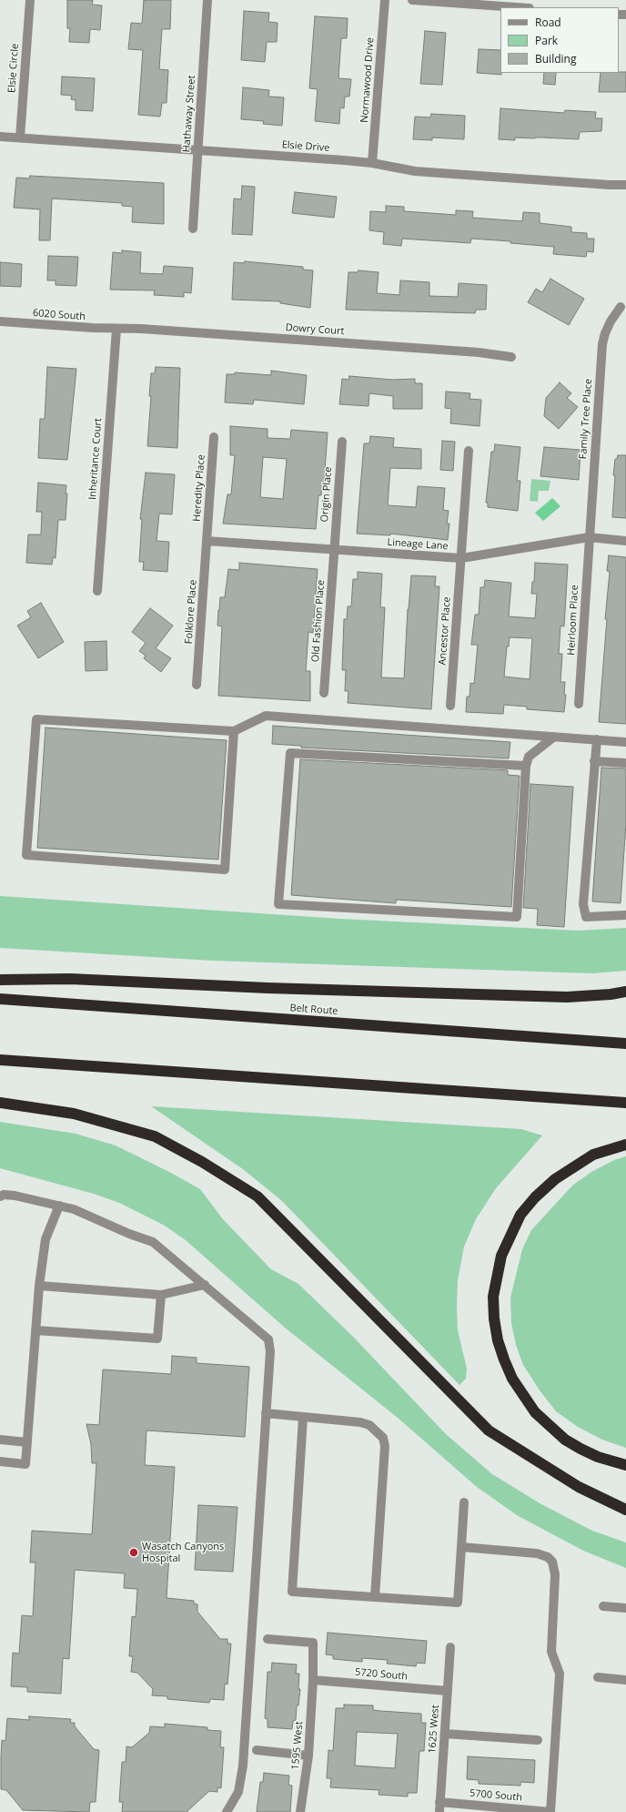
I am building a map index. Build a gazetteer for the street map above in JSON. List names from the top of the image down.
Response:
{
  "streets": {
    "highway": ["Belt Route"],
    "street": [
      "Elsie Circle",
      "Normawood Drive",
      "Hathaway Street",
      "Elsie Drive",
      "6020 South",
      "Dowry Court",
      "Family Tree Place",
      "Inheritance Court",
      "Heredity Place",
      "Origin Place",
      "Lineage Lane",
      "Folklore Place",
      "Heirloom Place",
      "Old Fashion Place",
      "Ancestor Place",
      "5720 South",
      "1625 West",
      "1595 West",
      "5700 South"
    ]
  },
  "crossings": [
    ["Elsie Circle", "Elsie Drive"],
    ["Normawood Drive", "Elsie Drive"],
    ["Hathaway Street", "Elsie Drive"],
    ["6020 South", "Dowry Court"],
    ["6020 South", "Inheritance Court"],
    ["Dowry Court", "Inheritance Court"],
    ["Family Tree Place", "Lineage Lane"],
    ["Family Tree Place", "Heirloom Place"],
    ["Heredity Place", "Lineage Lane"],
    ["Heredity Place", "Folklore Place"],
    ["Origin Place", "Lineage Lane"],
    ["Origin Place", "Old Fashion Place"],
    ["Lineage Lane", "Folklore Place"],
    ["Lineage Lane", "Heirloom Place"],
    ["Lineage Lane", "Old Fashion Place"],
    ["Lineage Lane", "Ancestor Place"],
    ["5720 South", "1625 West"],
    ["5720 South", "1595 West"],
    ["1625 West", "5700 South"]
  ],
  "places": ["Wasatch Canyons Hospital"],
  "legend": ["Road", "Park", "Building"]
}
